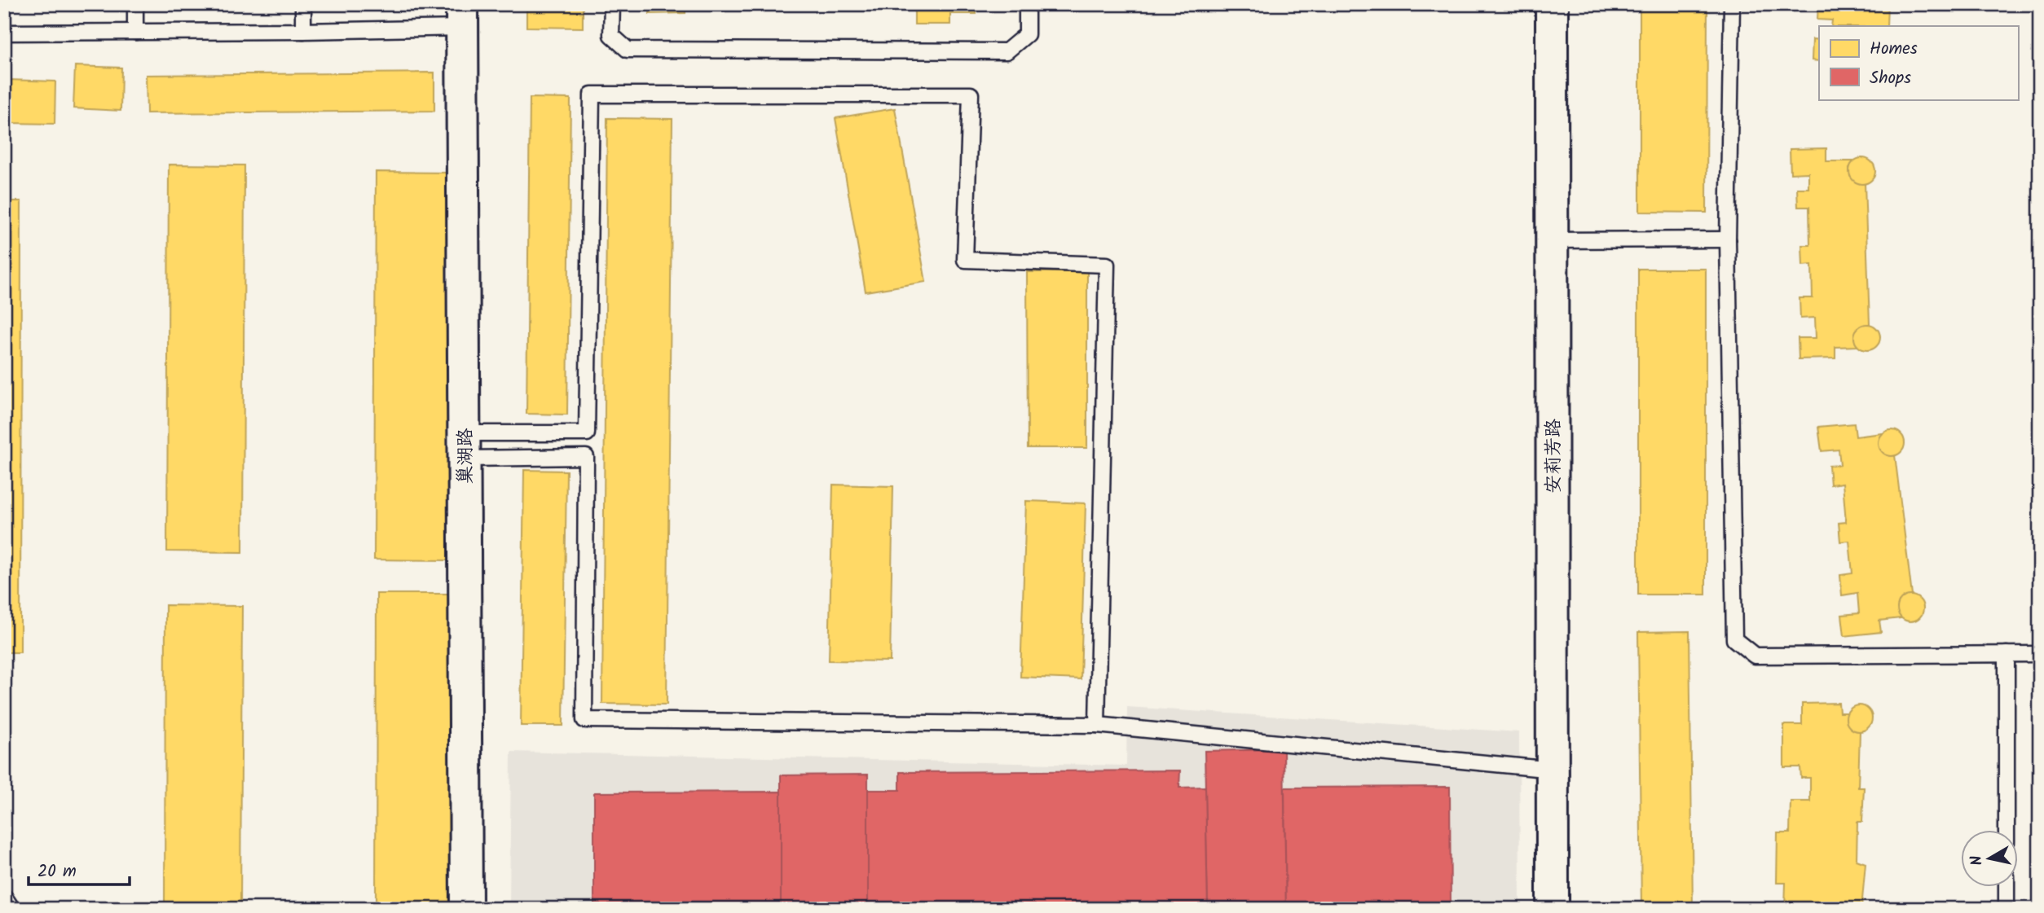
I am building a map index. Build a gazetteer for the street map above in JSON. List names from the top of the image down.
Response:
{
  "streets": {
    "street": ["巢湖路", "安莉芳路"]
  },
  "legend": ["Homes", "Shops"],
  "scale_bar": "20 m",
  "north": "left"
}
